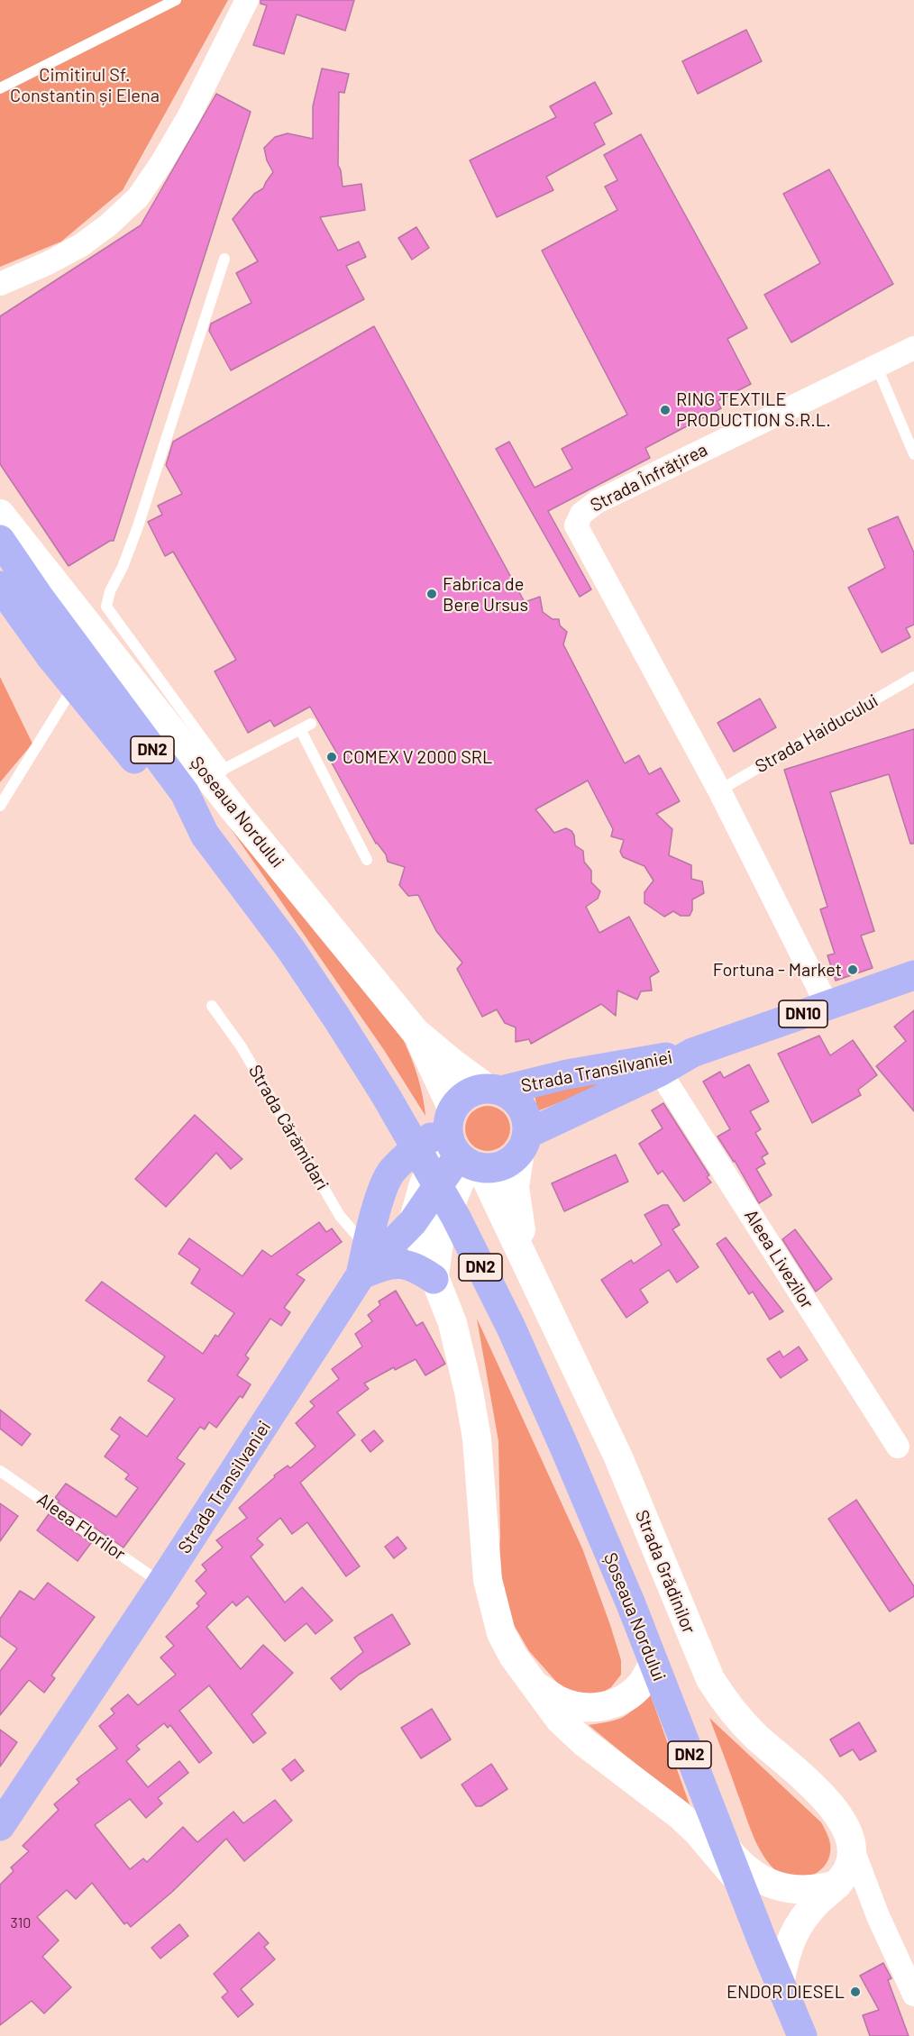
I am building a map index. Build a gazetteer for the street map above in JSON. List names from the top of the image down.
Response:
{
  "streets": {
    "main road": [
      "DN2",
      "Șoseaua Nordului",
      "DN10",
      "Strada Transilvaniei"
    ],
    "street": ["Strada Înfrățirea", "Aleea Livezilor", "Strada Grădinilor"],
    "lane": ["Strada Haiducului", "Strada Cărămidari", "Aleea Florilor"]
  },
  "crossings": [
    ["Strada Înfrățirea", "Strada Haiducului"],
    ["Șoseaua Nordului", "Strada Transilvaniei"],
    ["Șoseaua Nordului", "Strada Grădinilor"],
    ["Strada Transilvaniei", "Aleea Livezilor"],
    ["Strada Transilvaniei", "Aleea Florilor"]
  ],
  "parks": ["Cimitirul Sf. Constantin și Elena"],
  "places": [
    "RING TEXTILE PRODUCTION S.R.L.",
    "Fabrica de Bere Ursus",
    "COMEX V 2000 SRL",
    "Fortuna - Market",
    "ENDOR DIESEL"
  ],
  "house_numbers": ["310"]
}
